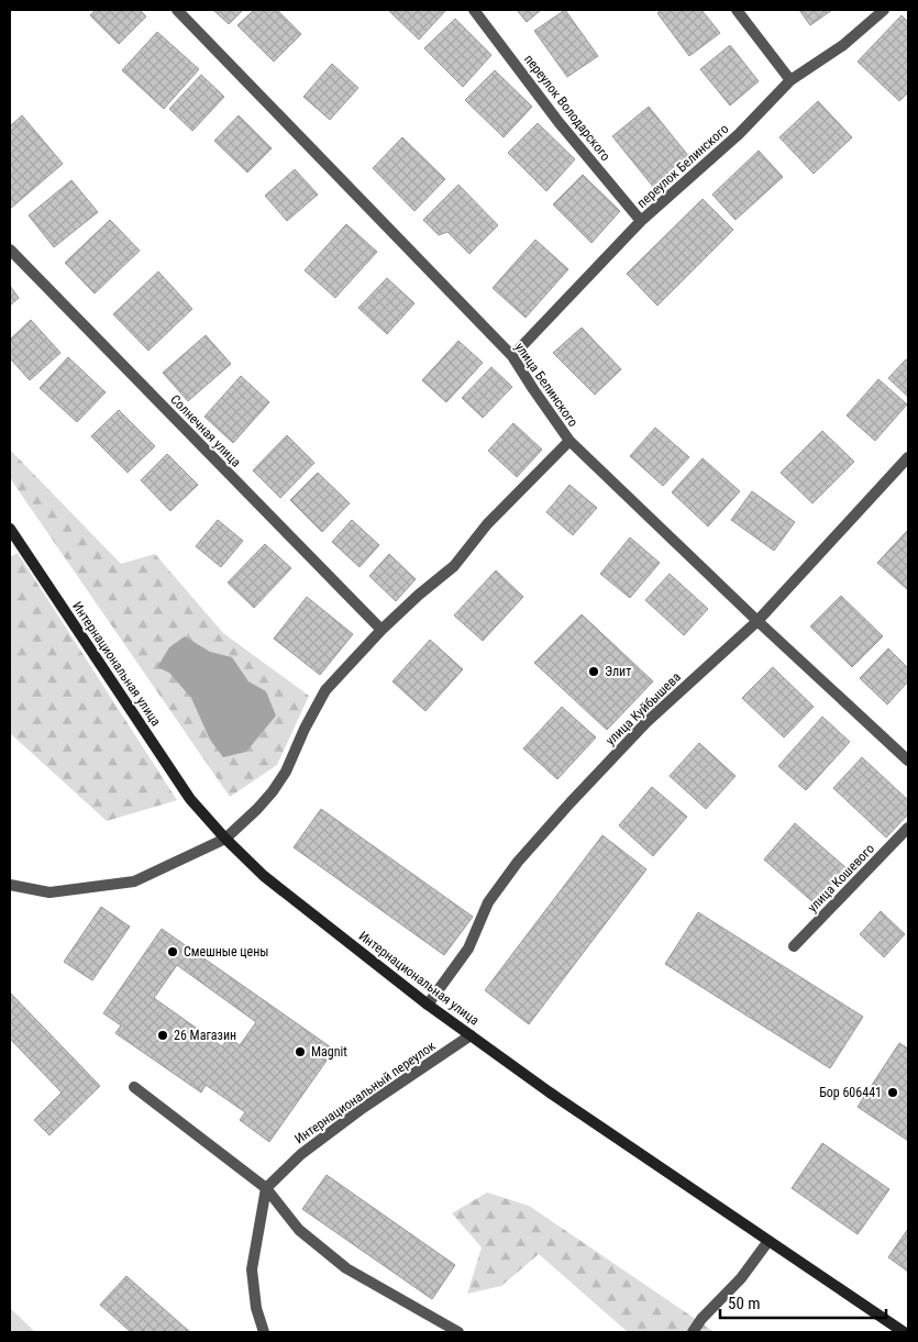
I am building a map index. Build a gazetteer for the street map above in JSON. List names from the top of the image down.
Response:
{
  "streets": {
    "main road": ["Интернациональная улица"],
    "street": [
      "переулок Володарского",
      "переулок Белинского",
      "улица Белинского",
      "Солнечная улица",
      "улица Куйбышева",
      "улица Кошевого",
      "Интернациональный переулок"
    ]
  },
  "crossings": [
    ["переулок Володарского", "переулок Белинского"],
    ["переулок Белинского", "улица Белинского"],
    ["улица Белинского", "улица Куйбышева"],
    ["Интернациональная улица", "улица Куйбышева"],
    ["Интернациональная улица", "Интернациональный переулок"]
  ],
  "places": [
    "Элит",
    "Смешные цены",
    "26 Магазин",
    "Magnit",
    "Бор 606441"
  ],
  "scale_bar": "50 m"
}
